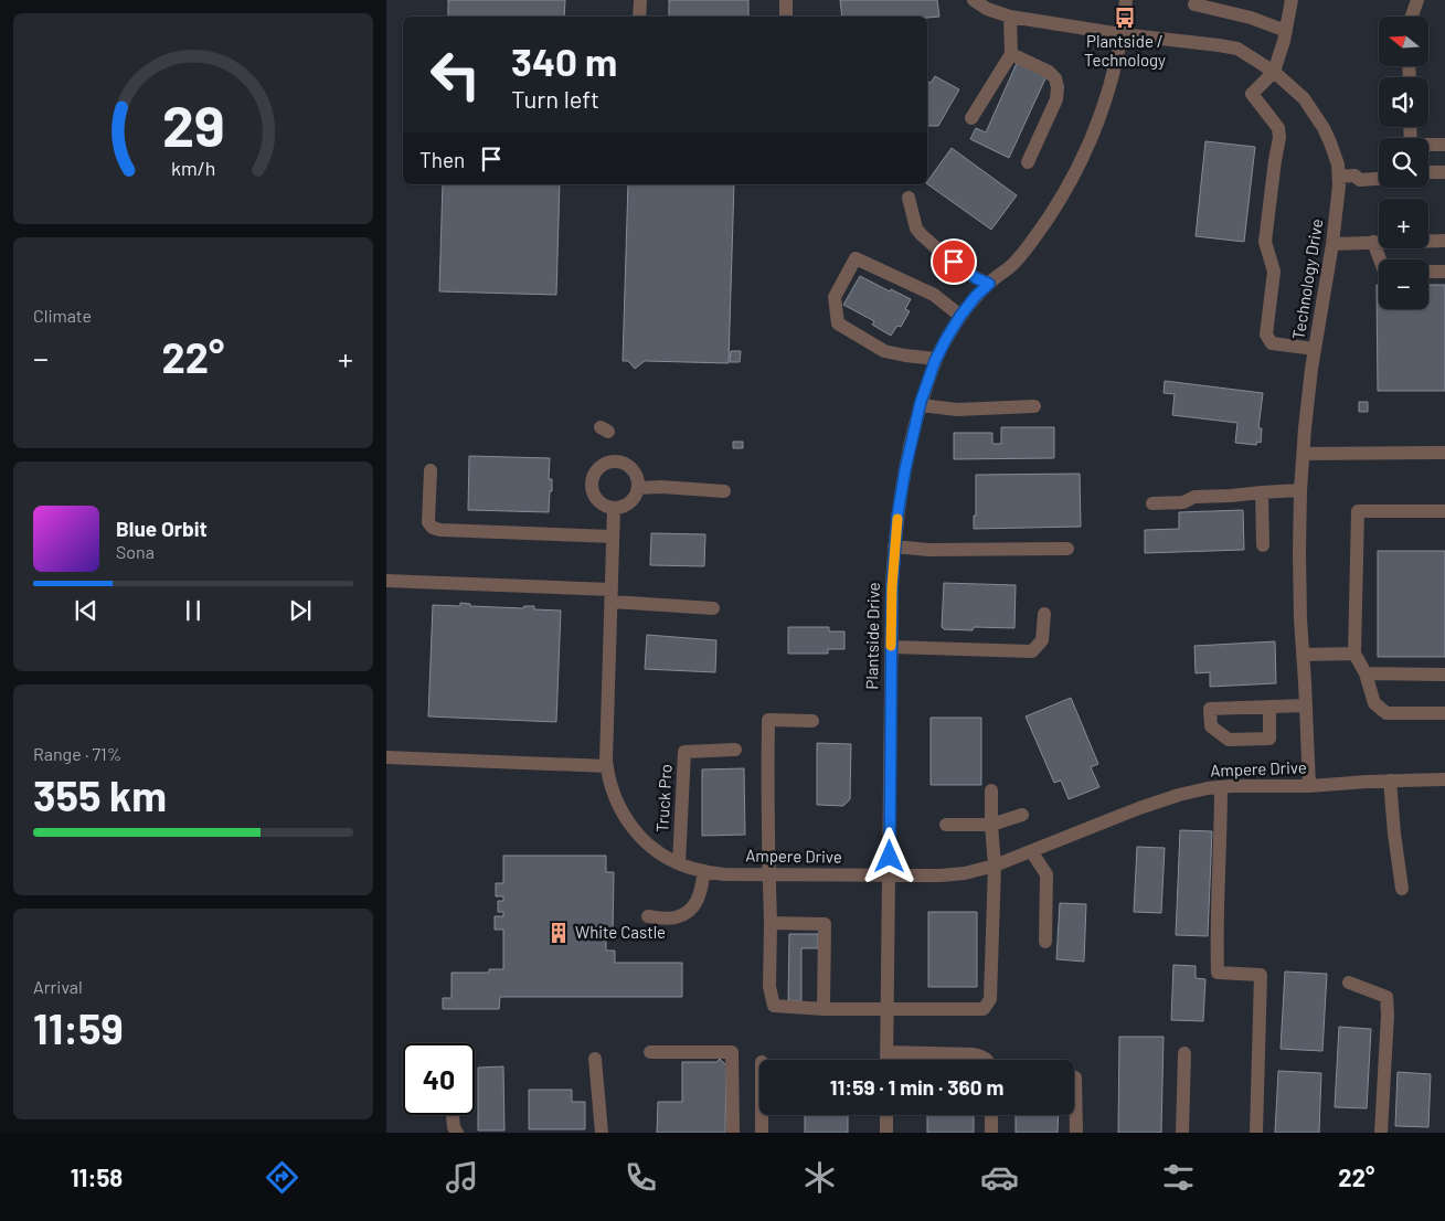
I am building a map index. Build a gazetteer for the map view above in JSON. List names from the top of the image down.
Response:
{
  "streets": {
    "street": [
      "Technology Drive",
      "Plantside Drive",
      "Ampere Drive",
      "Truck Pro"
    ]
  },
  "crossings": [
    ["Technology Drive", "Plantside Drive"],
    ["Technology Drive", "Ampere Drive"],
    ["Plantside Drive", "Ampere Drive"],
    ["Ampere Drive", "Truck Pro"]
  ],
  "places": {
    "bus stop": ["Plantside / Technology"],
    "building": ["White Castle"]
  },
  "north": "left",
  "page": {
    "map_buttons": ["+", "−"],
    "turn": ["340 m", "Turn left"],
    "then": "Then",
    "tile": [
      "Climate",
      ["Range · 71%", "355 km"],
      ["Arrival", "11:59"]
    ],
    "heat": ["−", "22°", "+"],
    "song": ["Blue Orbit", "Sona"],
    "limit": "40",
    "trip": "11:59 · 1 min · 360 m",
    "tabs": ["11:58", "22°"],
    "gauge": ["29", "km/h"]
  }
}
